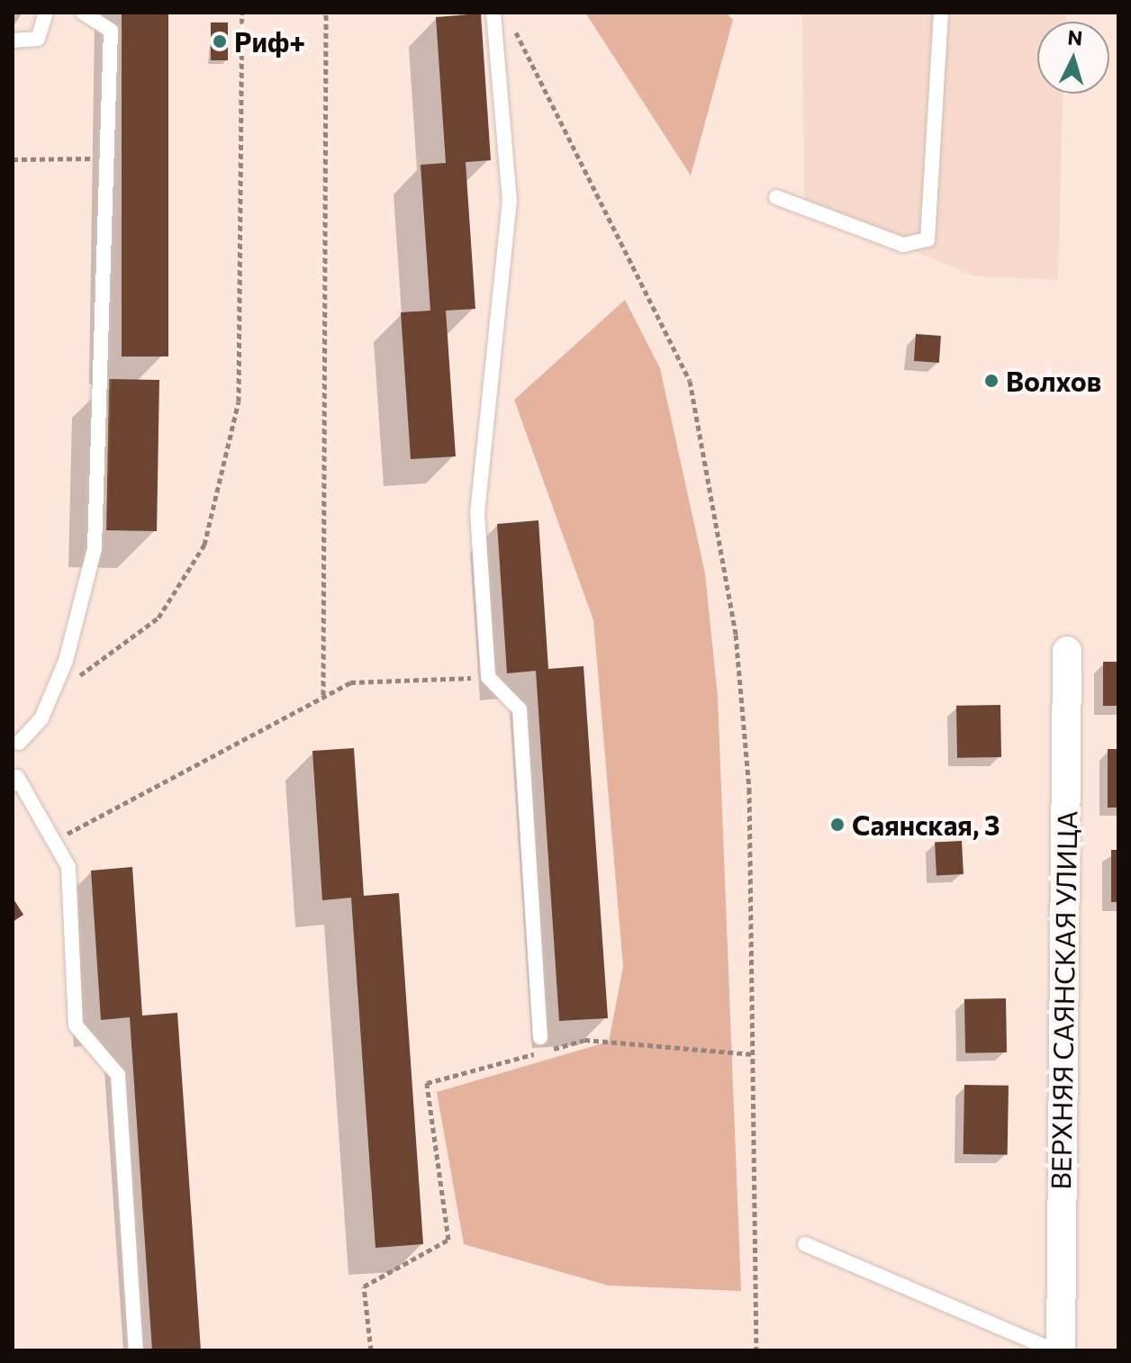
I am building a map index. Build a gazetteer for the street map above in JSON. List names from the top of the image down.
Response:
{
  "streets": {
    "street": ["ВЕРХНЯЯ САЯНСКАЯ УЛИЦА"]
  },
  "places": ["Риф+", "Волхов", "Саянская, 3"],
  "north": "top"
}
